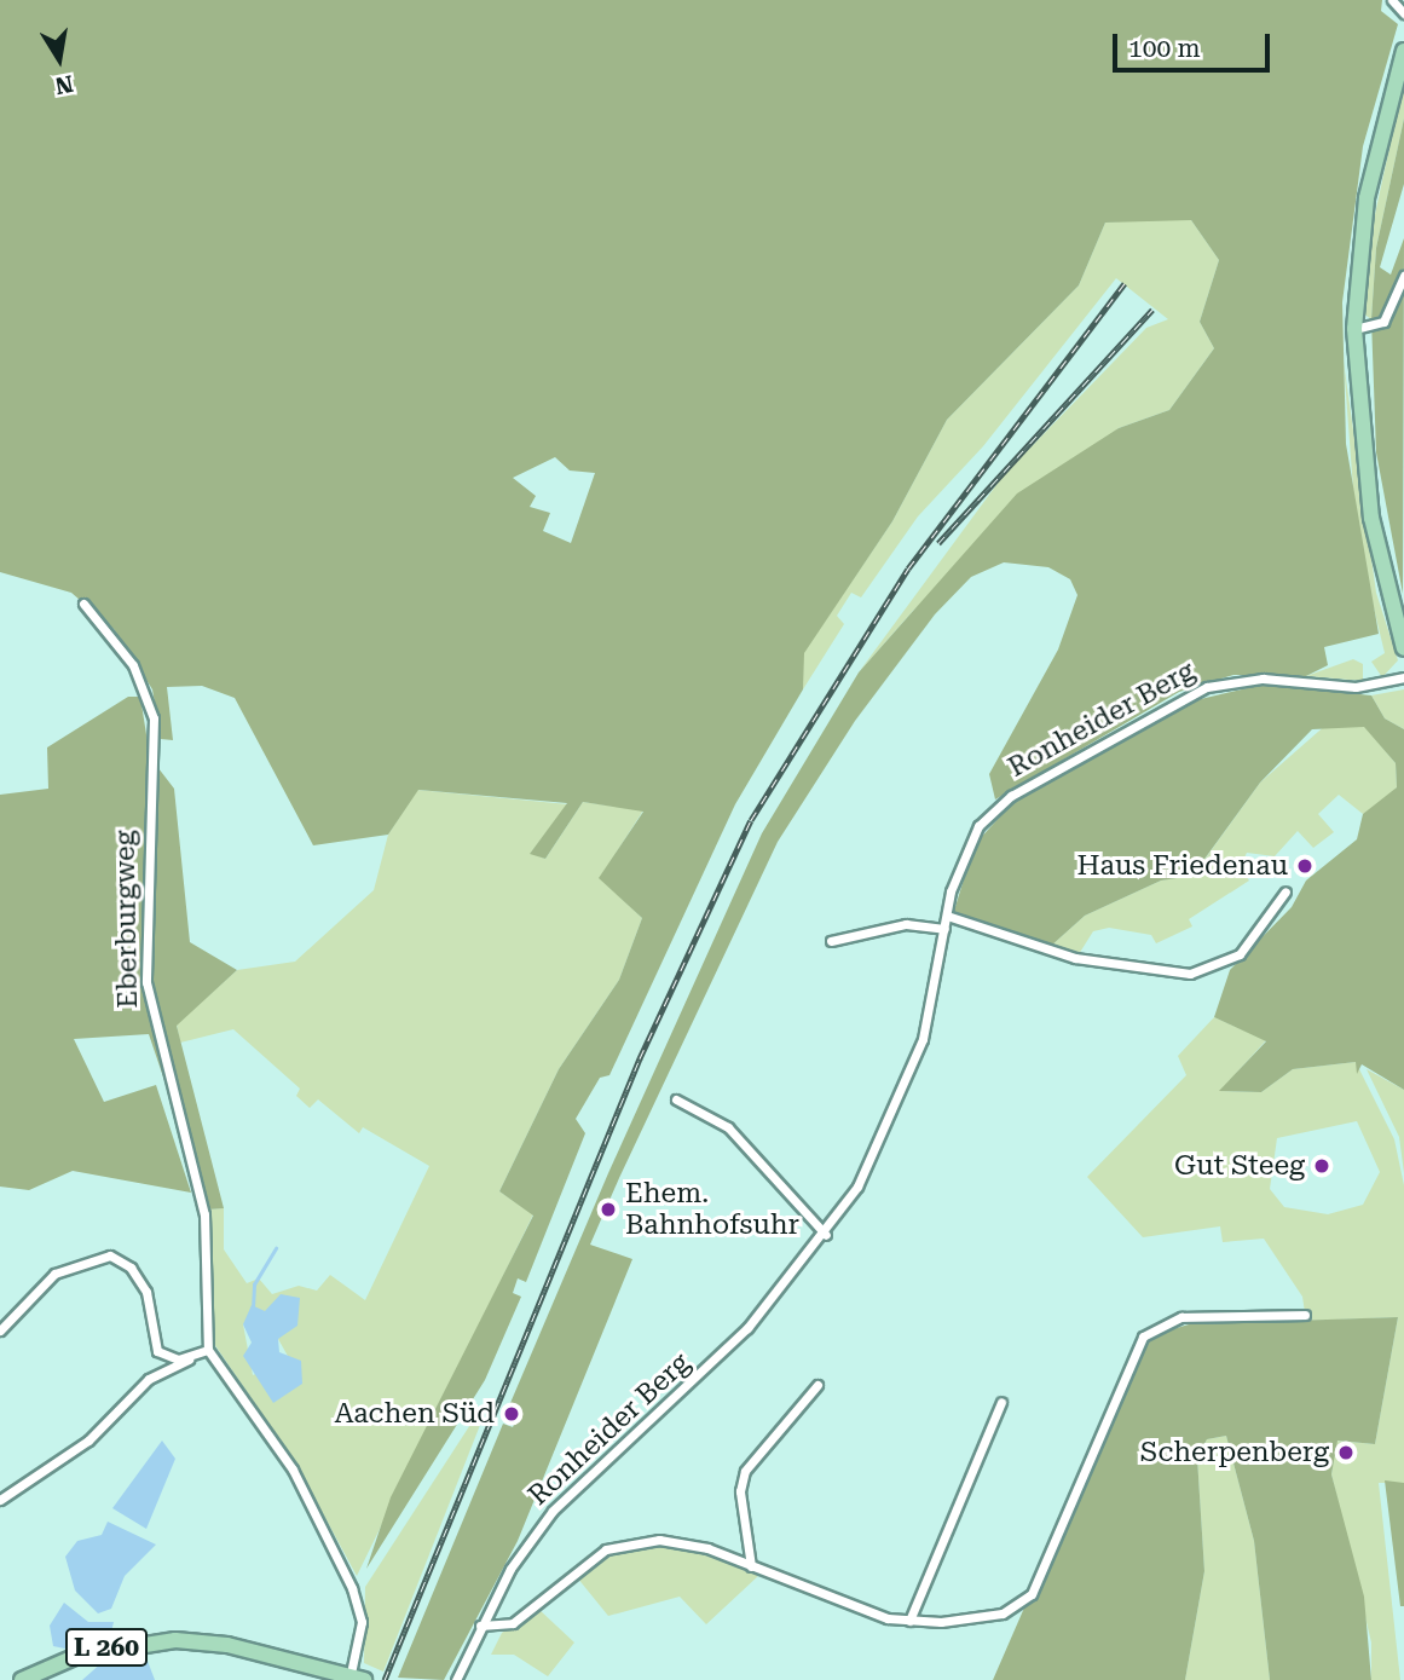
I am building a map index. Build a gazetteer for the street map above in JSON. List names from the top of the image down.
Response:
{
  "streets": {
    "main road": ["L 260"],
    "street": ["Ronheider Berg", "Eberburgweg"]
  },
  "places": [
    "Haus Friedenau",
    "Gut Steeg",
    "Ehem. Bahnhofsuhr",
    "Aachen Süd",
    "Scherpenberg"
  ],
  "scale_bar": "100 m",
  "north": "bottom"
}
